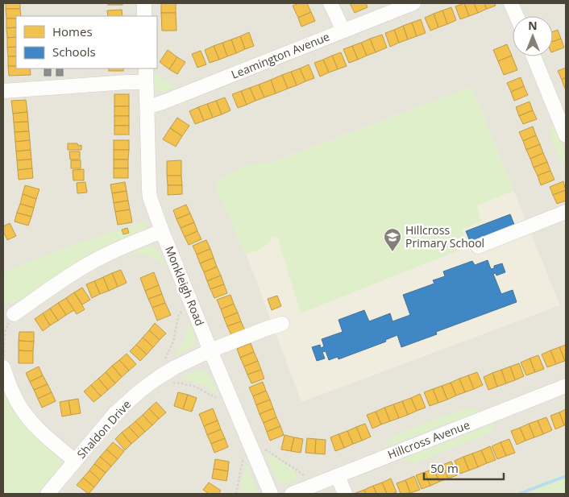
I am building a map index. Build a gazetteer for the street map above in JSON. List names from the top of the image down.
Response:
{
  "streets": {
    "street": [
      "Leamington Avenue",
      "Monkleigh Road",
      "Shaldon Drive",
      "Hillcross Avenue"
    ]
  },
  "crossings": [
    ["Leamington Avenue", "Monkleigh Road"],
    ["Monkleigh Road", "Shaldon Drive"]
  ],
  "places": {
    "school or university": ["Hillcross Primary School"]
  },
  "legend": ["Homes", "Schools"],
  "scale_bar": "50 m",
  "north": "top"
}
